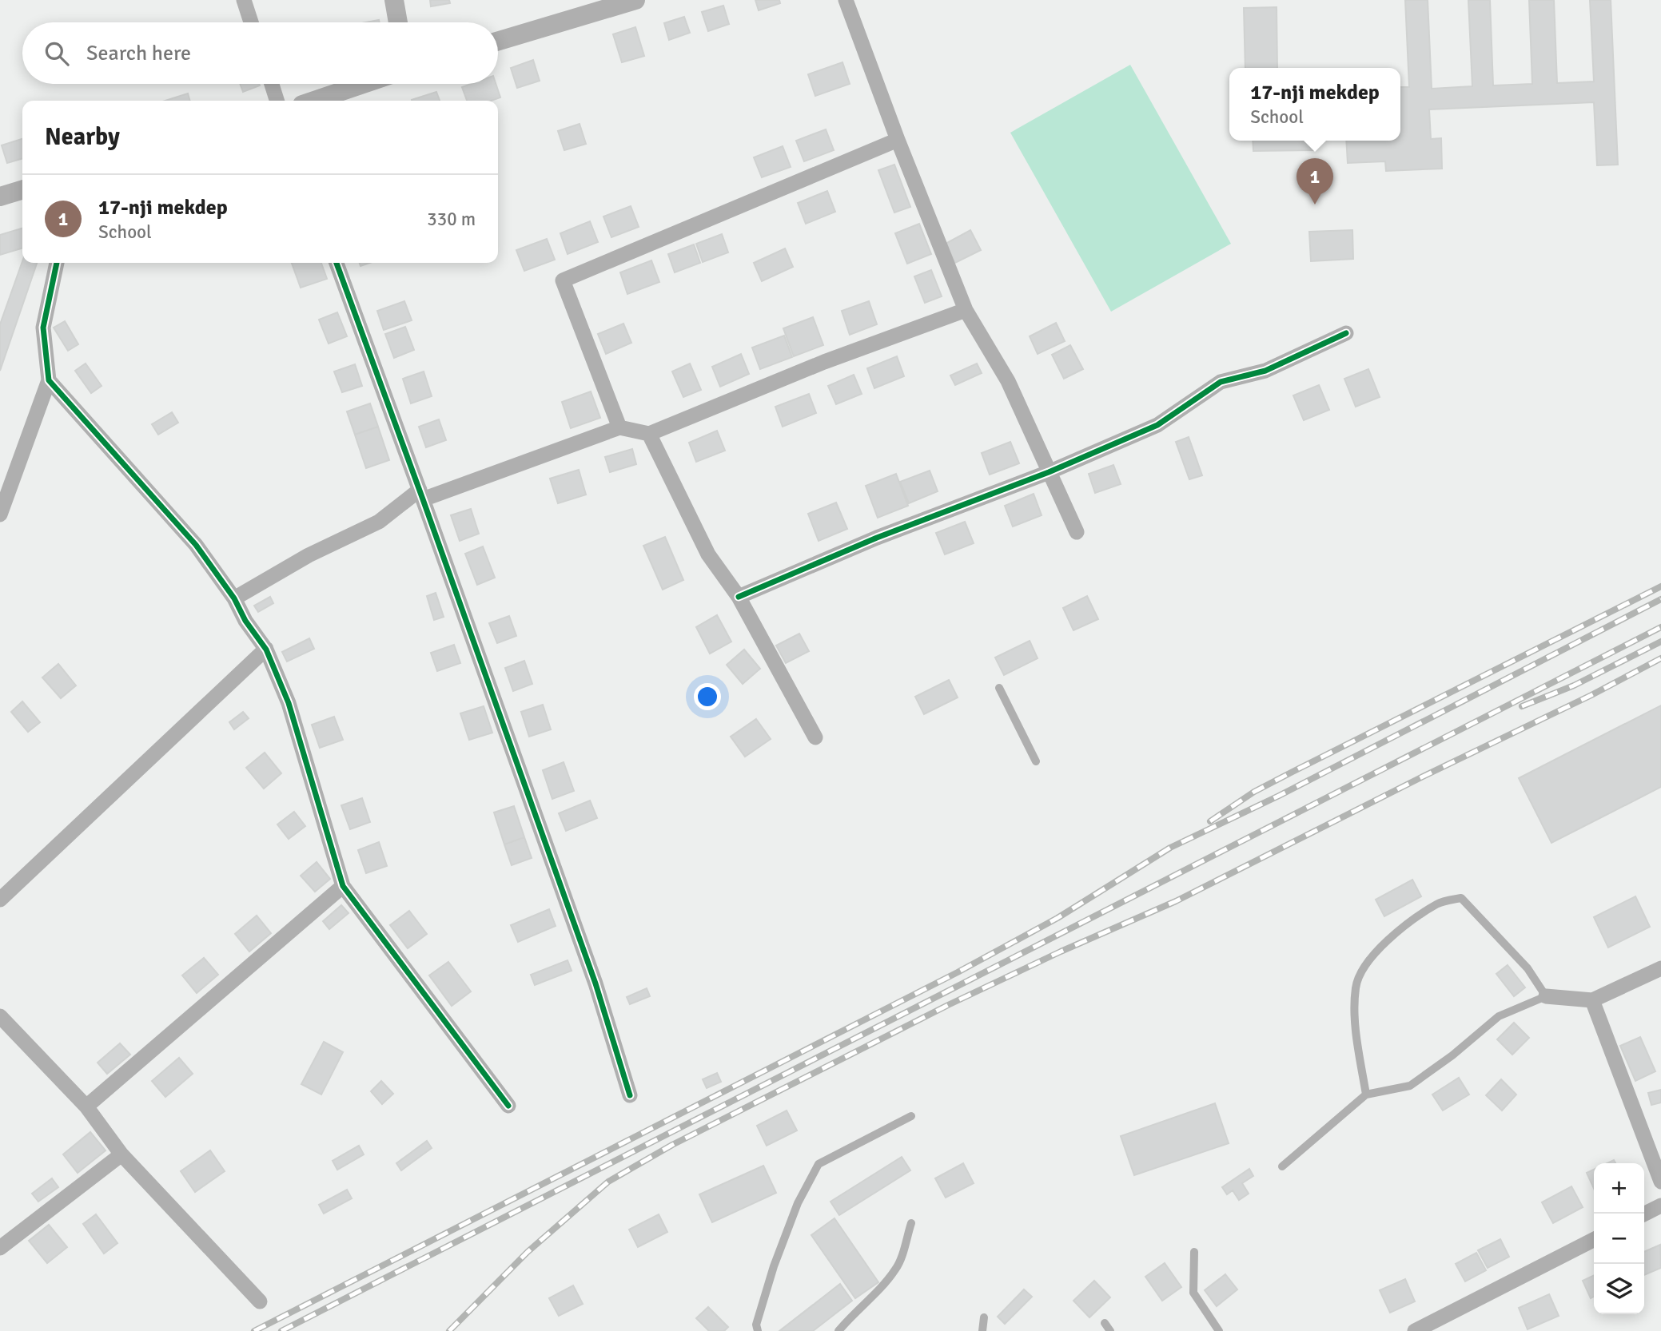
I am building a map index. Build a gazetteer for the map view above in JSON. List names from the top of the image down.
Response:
{
  "page": {
    "search": "Search here",
    "popup": ["17-nji mekdep", "School"],
    "heading": "Nearby",
    "pins": "1",
    "list": [
      {
        "mark": "1",
        "name": "17-nji mekdep",
        "note": "School",
        "value": "330 m"
      }
    ],
    "map_buttons": ["+", "−"]
  }
}
